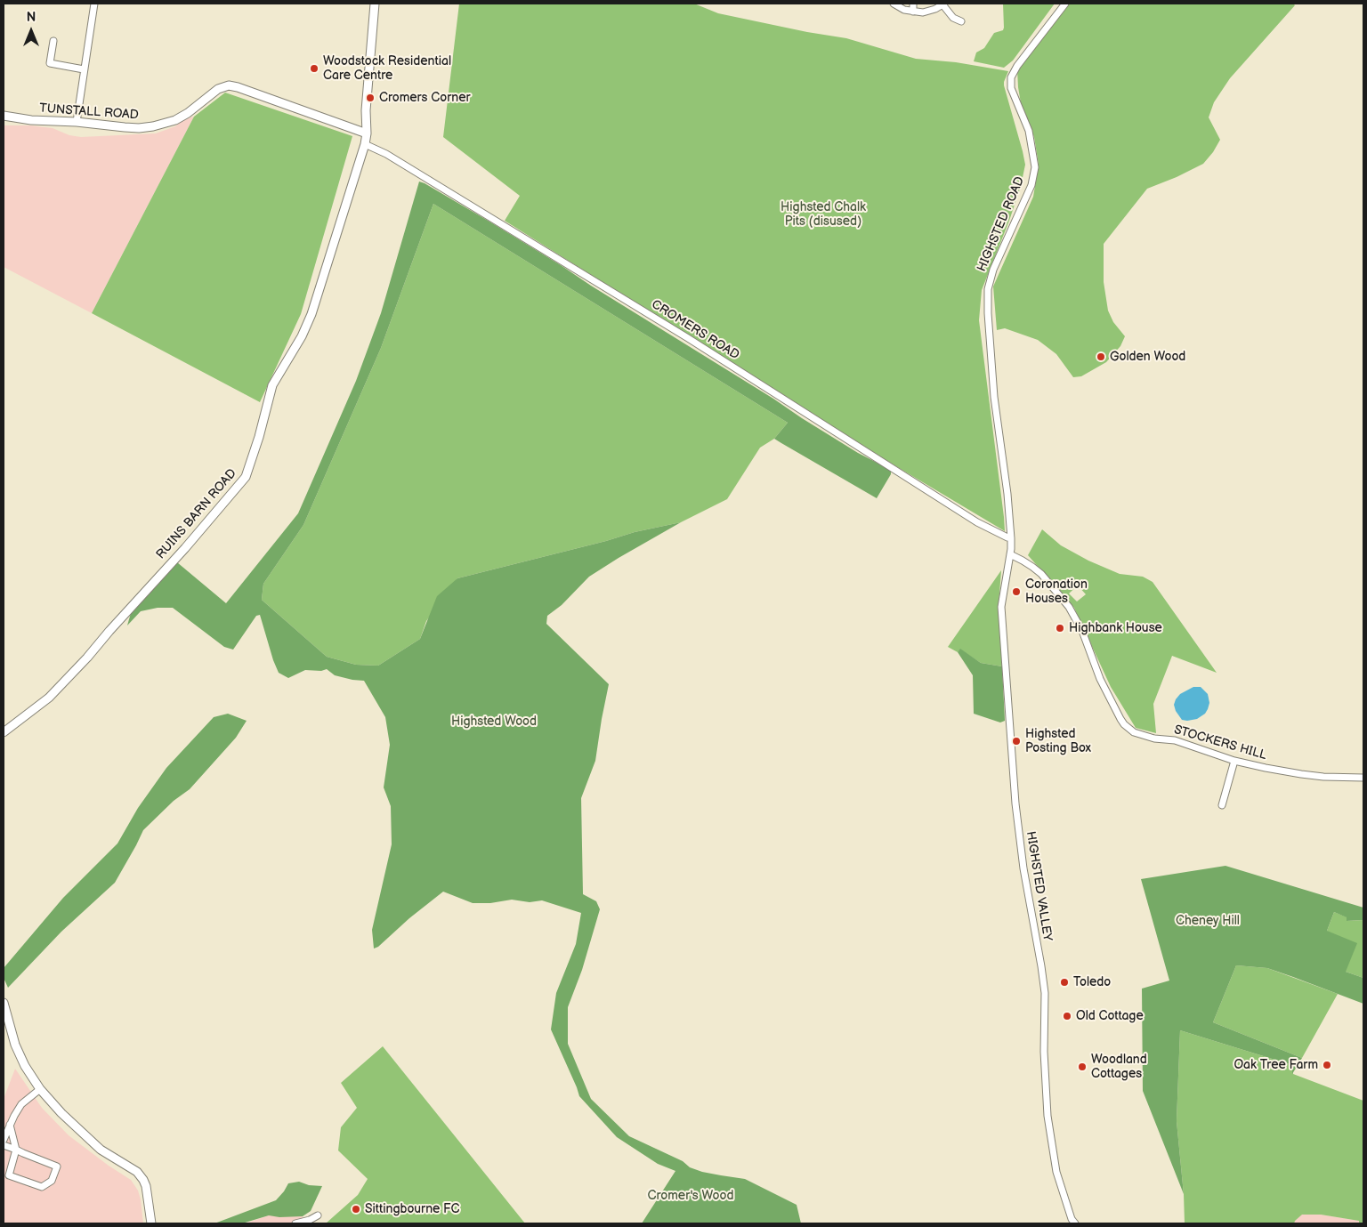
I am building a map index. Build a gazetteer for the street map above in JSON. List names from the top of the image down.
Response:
{
  "streets": {
    "street": [
      "TUNSTALL ROAD",
      "HIGHSTED ROAD",
      "CROMERS ROAD",
      "RUINS BARN ROAD",
      "STOCKERS HILL",
      "HIGHSTED VALLEY"
    ]
  },
  "crossings": [
    ["TUNSTALL ROAD", "RUINS BARN ROAD"],
    ["HIGHSTED ROAD", "CROMERS ROAD"],
    ["HIGHSTED ROAD", "STOCKERS HILL"],
    ["HIGHSTED ROAD", "HIGHSTED VALLEY"],
    ["CROMERS ROAD", "RUINS BARN ROAD"],
    ["STOCKERS HILL", "HIGHSTED VALLEY"]
  ],
  "parks": [
    "Highsted Chalk Pits (disused)",
    "Highsted Wood",
    "Cheney Hill",
    "Cromer's Wood"
  ],
  "places": [
    "Woodstock Residential Care Centre",
    "Cromers Corner",
    "Golden Wood",
    "Coronation Houses",
    "Highbank House",
    "Highsted Posting Box",
    "Toledo",
    "Old Cottage",
    "Oak Tree Farm",
    "Woodland Cottages",
    "Sittingbourne FC"
  ],
  "north": "top"
}
